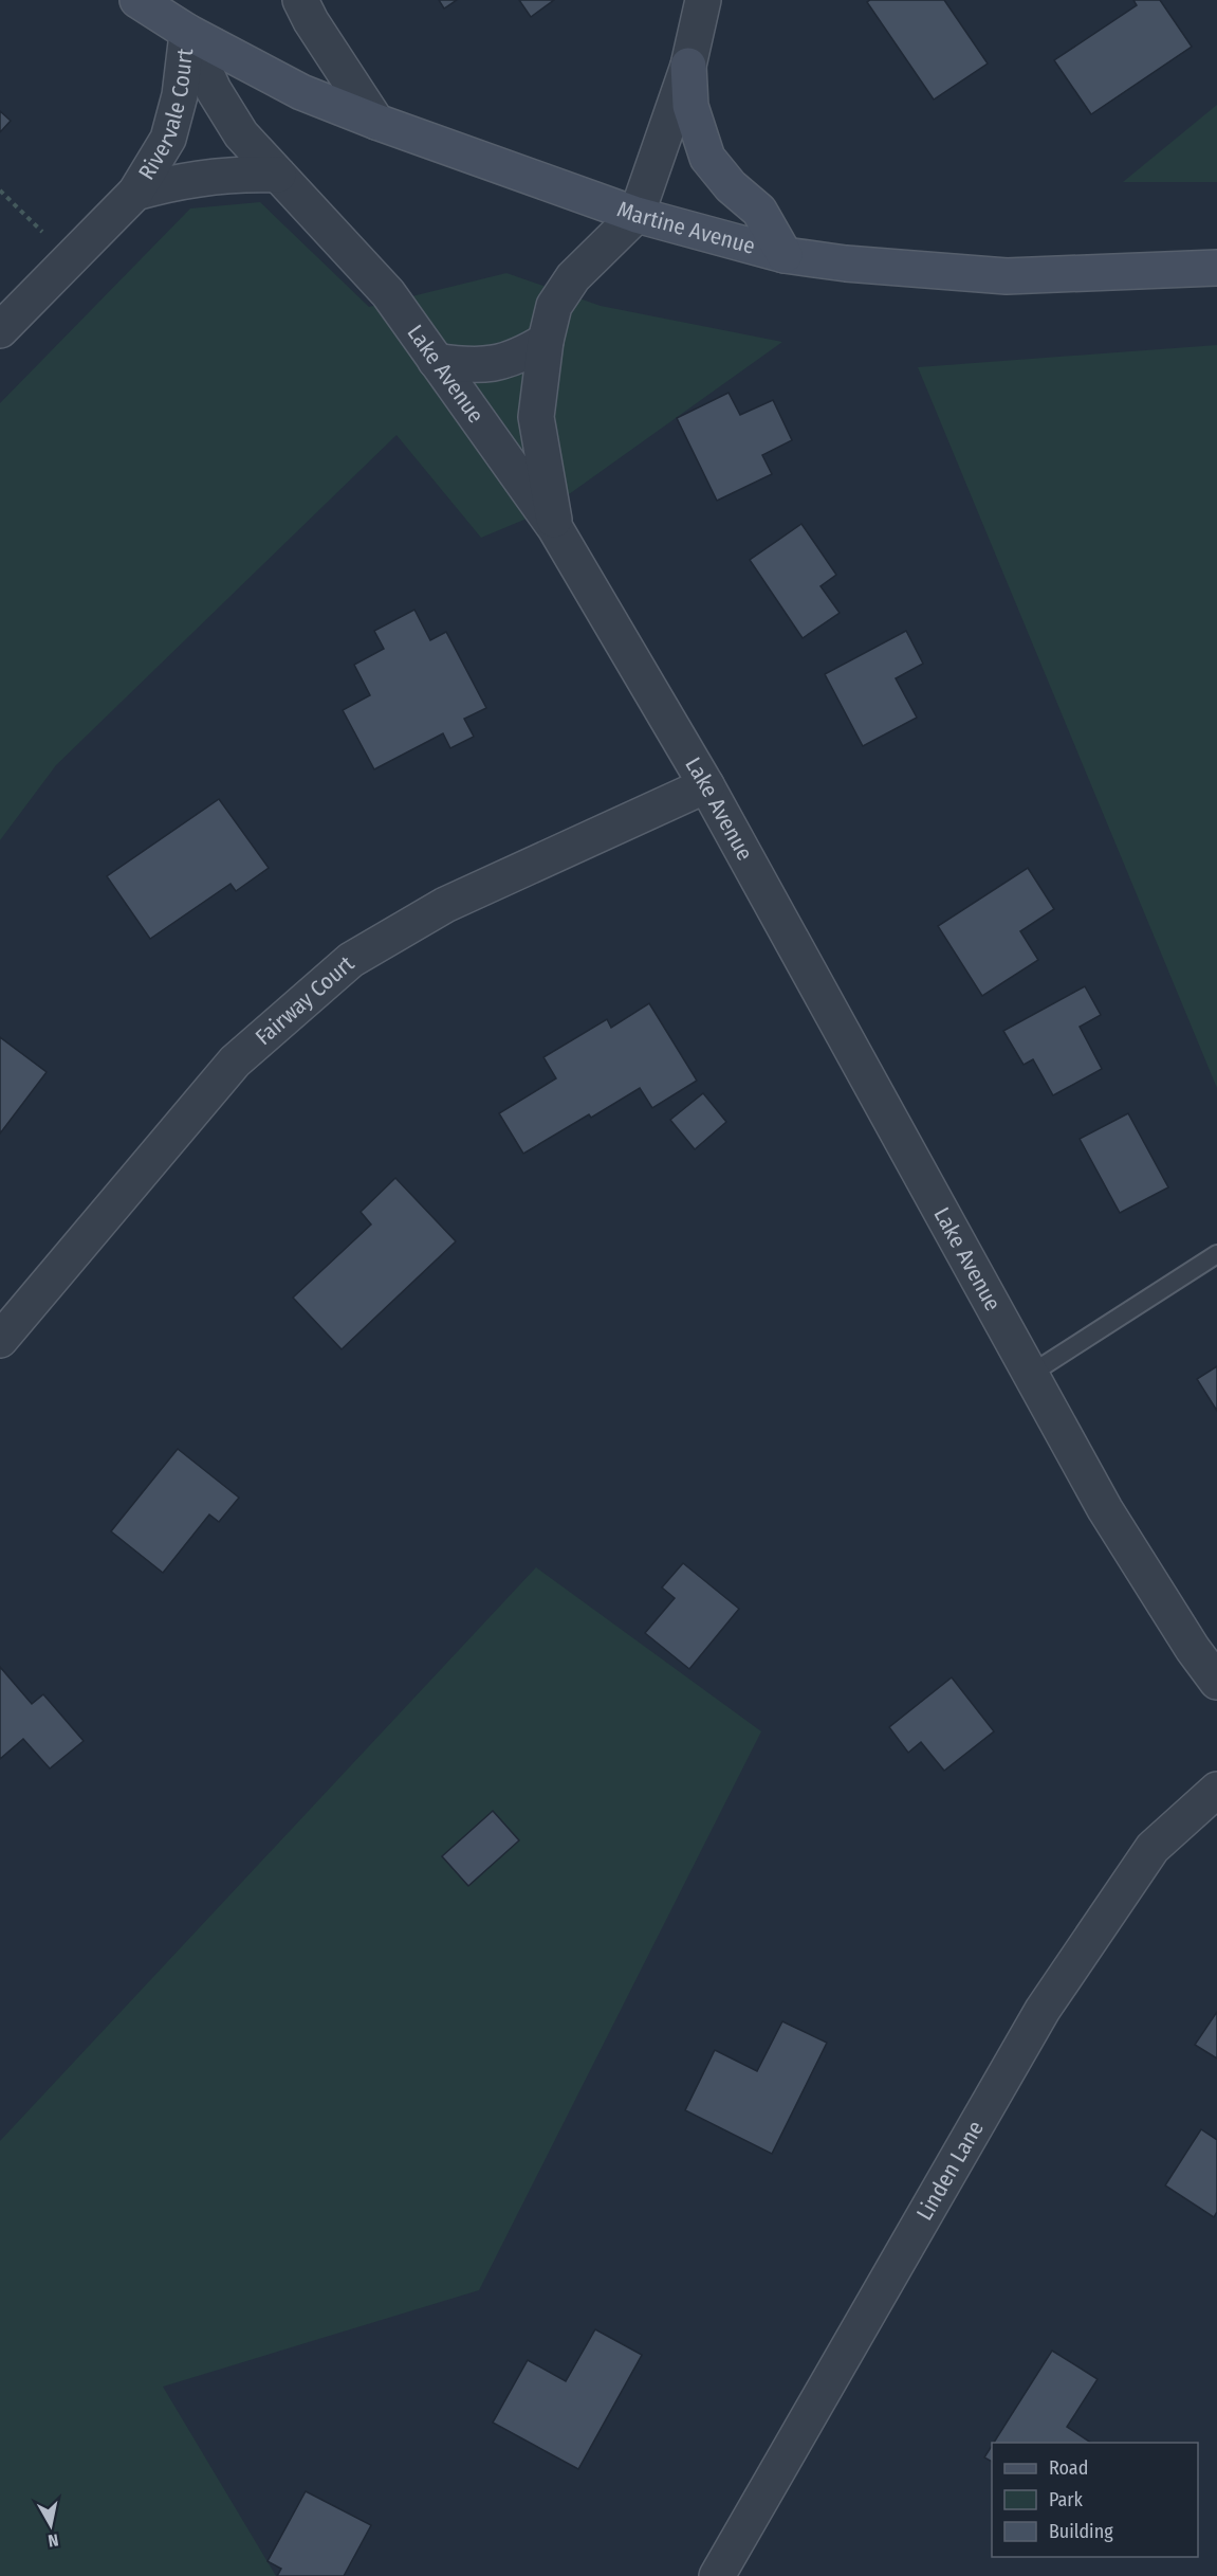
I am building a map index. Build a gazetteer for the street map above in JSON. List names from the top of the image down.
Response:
{
  "streets": {
    "main road": ["Martine Avenue"],
    "street": [
      "Rivervale Court",
      "Lake Avenue",
      "Fairway Court",
      "Linden Lane"
    ]
  },
  "crossings": [
    ["Rivervale Court", "Martine Avenue"],
    ["Rivervale Court", "Lake Avenue"],
    ["Martine Avenue", "Lake Avenue"],
    ["Lake Avenue", "Fairway Court"]
  ],
  "legend": ["Road", "Park", "Building"],
  "north": "bottom"
}
